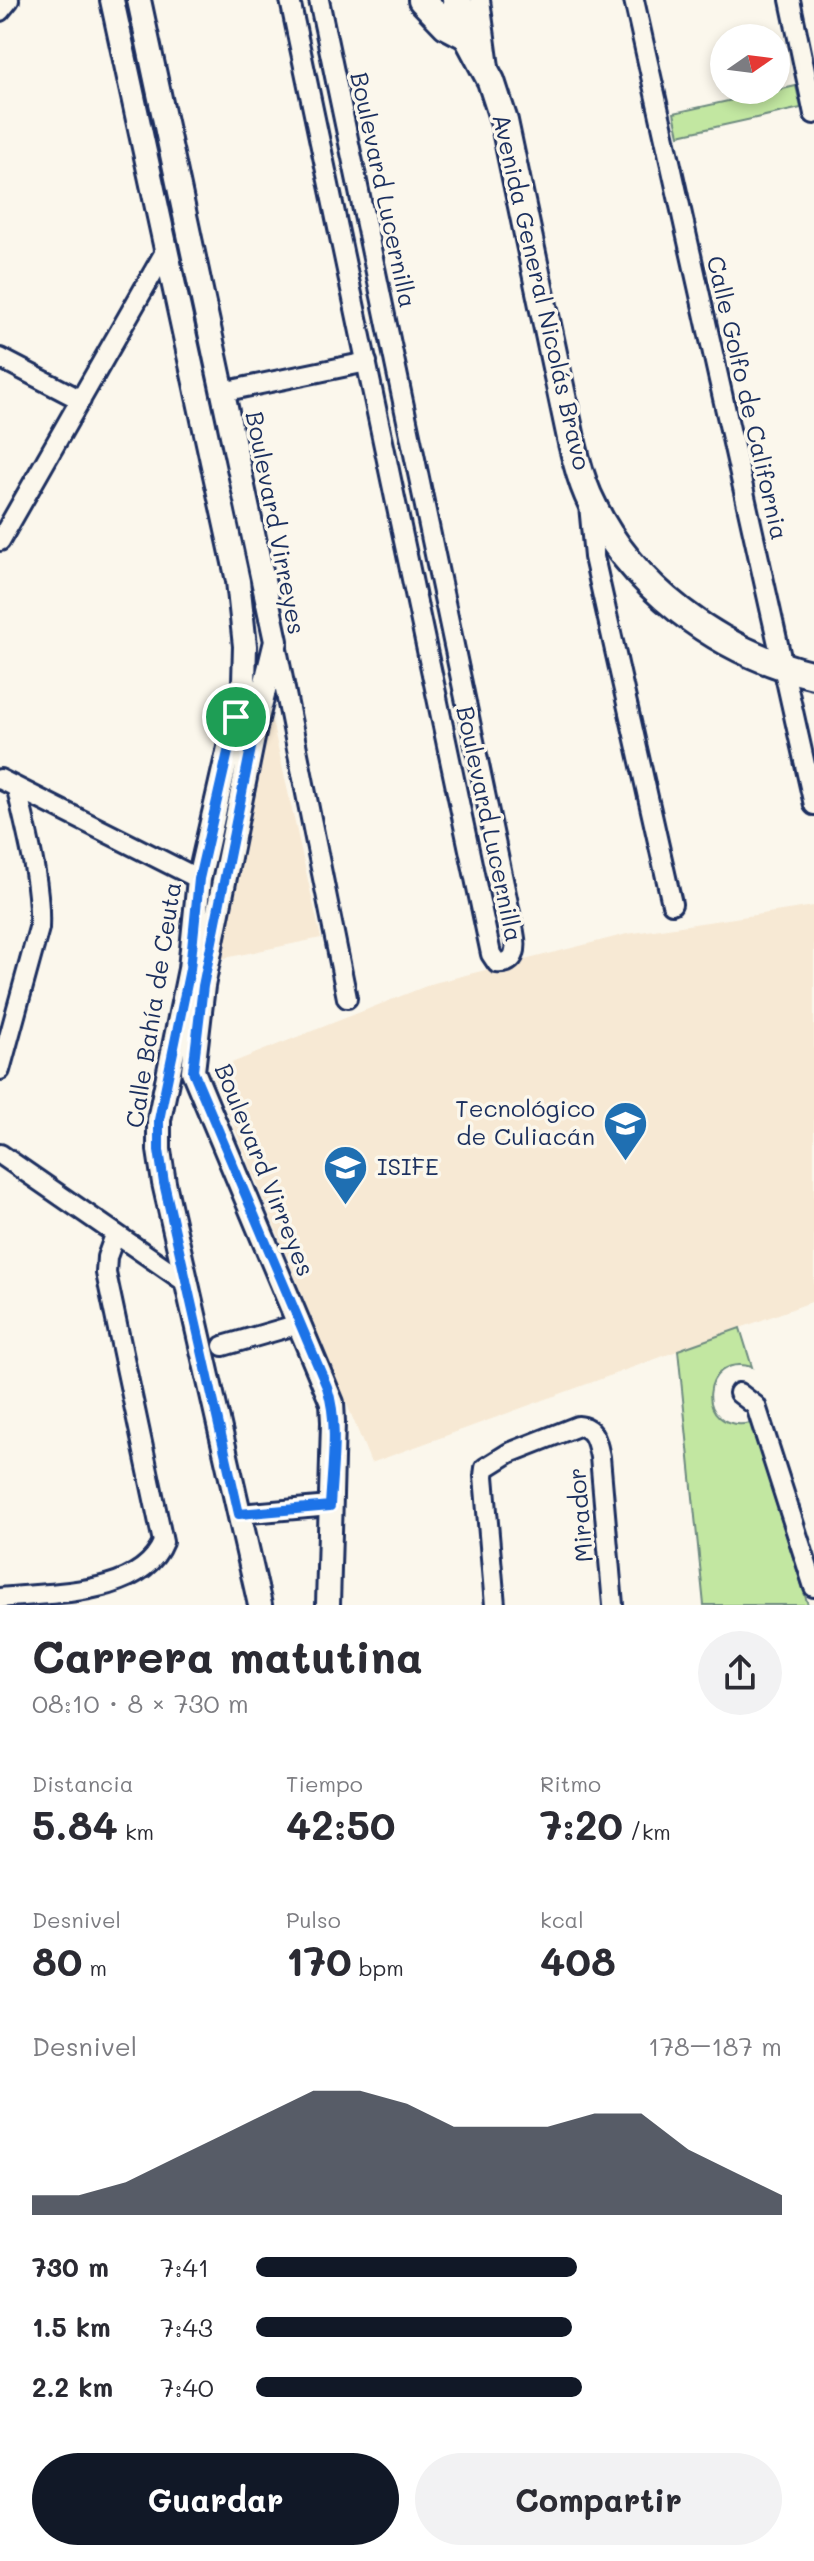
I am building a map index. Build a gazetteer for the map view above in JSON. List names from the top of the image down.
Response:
{
  "streets": {
    "main road": ["Avenida General Nicolás Bravo"],
    "street": [
      "Boulevard Lucernilla",
      "Calle Golfo de California",
      "Boulevard Virreyes",
      "Calle Bahía de Ceuta",
      "Mirador"
    ]
  },
  "crossings": [
    ["Avenida General Nicolás Bravo", "Calle Golfo de California"],
    ["Boulevard Virreyes", "Calle Bahía de Ceuta"]
  ],
  "places": {
    "school or university": ["Tecnológico de Culiacán", "ISIFE"]
  },
  "north": "right",
  "page": {
    "heading": ["Carrera matutina", "08:10 · 8 × 730 m"],
    "stats": [
      ["Distancia", "5.84 km"],
      ["Tiempo", "42:50"],
      ["Ritmo", "7:20 /km"],
      ["Desnivel", "80 m"],
      ["Pulso", "170 bpm"],
      ["kcal", "408"]
    ],
    "chart": ["Desnivel", "178–187 m"],
    "list": [
      {
        "name": "730 m",
        "note": "7:41"
      },
      {
        "name": "1.5 km",
        "note": "7:43"
      },
      {
        "name": "2.2 km",
        "note": "7:40"
      }
    ],
    "buttons": ["Guardar", "Compartir"]
  }
}
